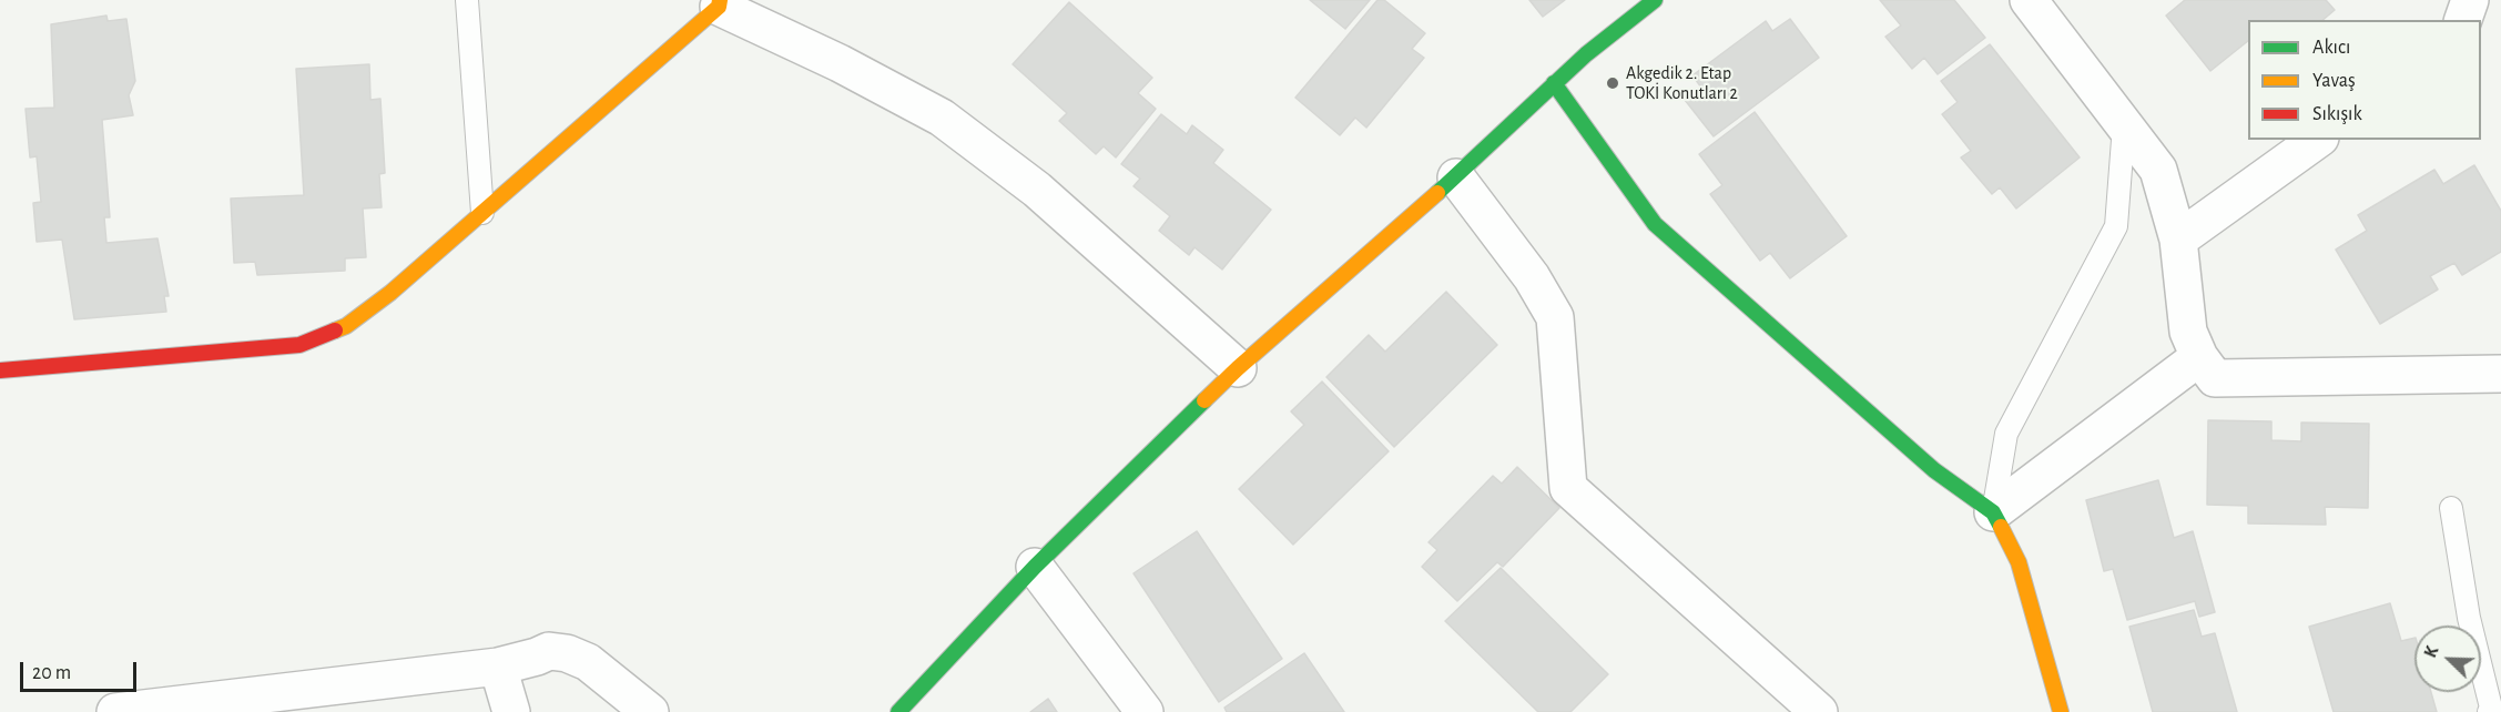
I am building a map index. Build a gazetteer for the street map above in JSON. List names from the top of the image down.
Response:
{
  "places": ["Akgedik 2. Etap TOKİ Konutları 2"],
  "legend": ["Akıcı", "Yavaş", "Sıkışık"],
  "scale_bar": "20 m",
  "north": "top left"
}
